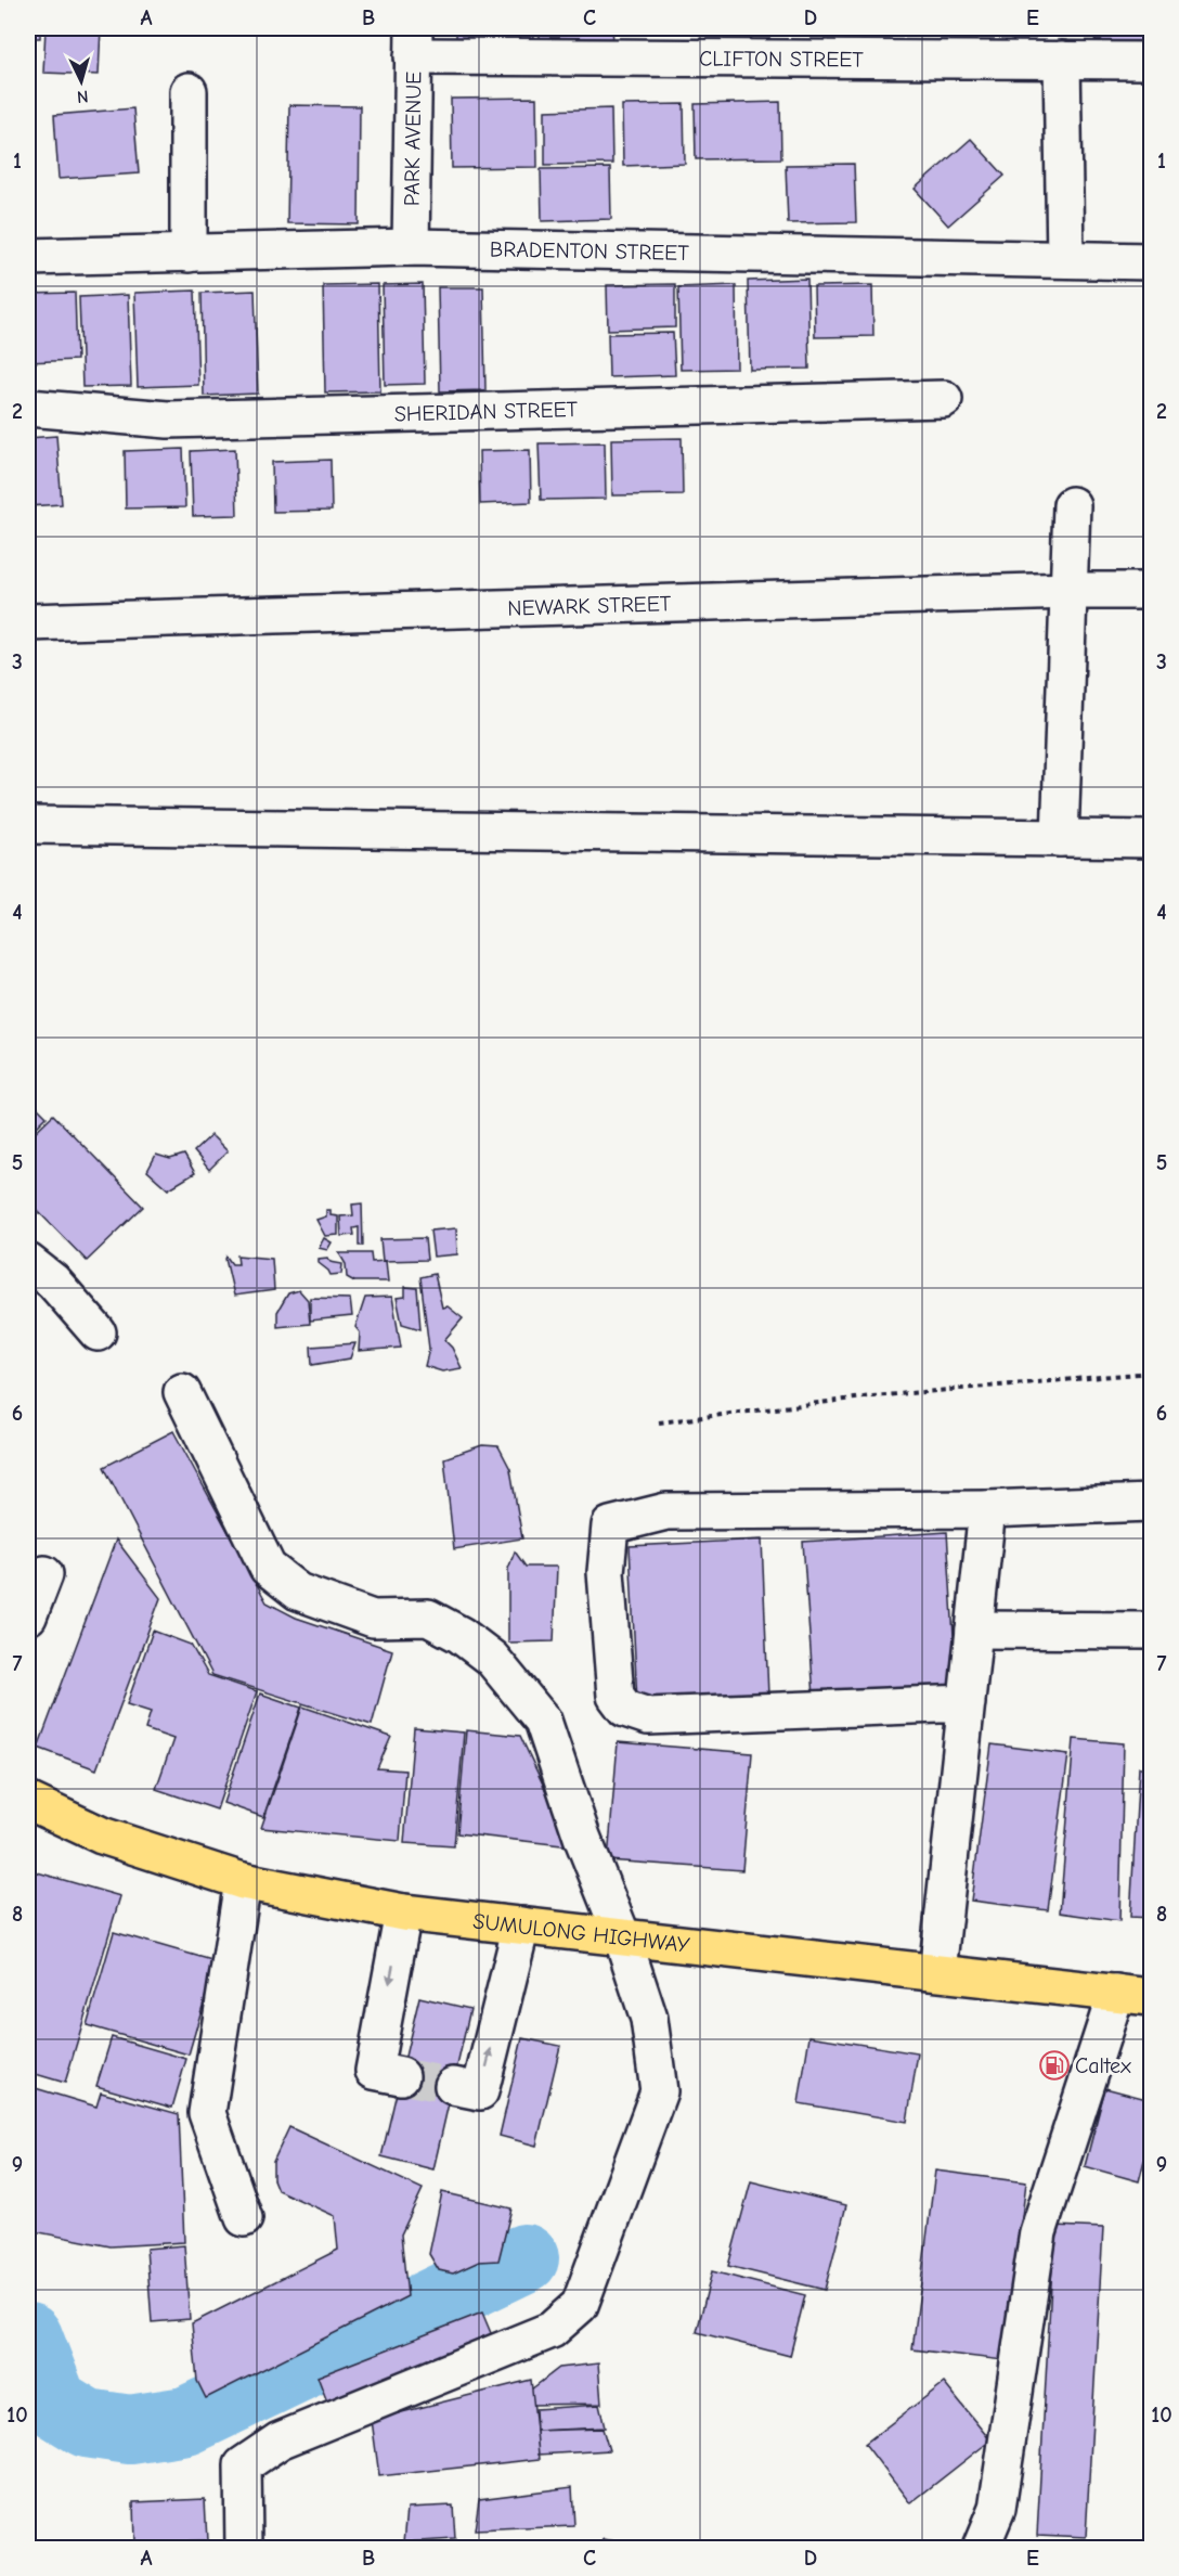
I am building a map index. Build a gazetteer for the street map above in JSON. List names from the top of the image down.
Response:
{
  "streets": {
    "main road": ["SUMULONG HIGHWAY"],
    "street": [
      "CLIFTON STREET",
      "PARK AVENUE",
      "BRADENTON STREET",
      "SHERIDAN STREET",
      "NEWARK STREET"
    ]
  },
  "crossings": [
    ["CLIFTON STREET", "PARK AVENUE"],
    ["PARK AVENUE", "BRADENTON STREET"]
  ],
  "places": {
    "fuel station": ["Caltex"]
  },
  "north": "bottom",
  "grid": {
    "columns": [
      "A",
      "B",
      "C",
      "D",
      "E"
    ],
    "rows": [
      "1",
      "2",
      "3",
      "4",
      "5",
      "6",
      "7",
      "8",
      "9",
      "10"
    ]
  }
}
